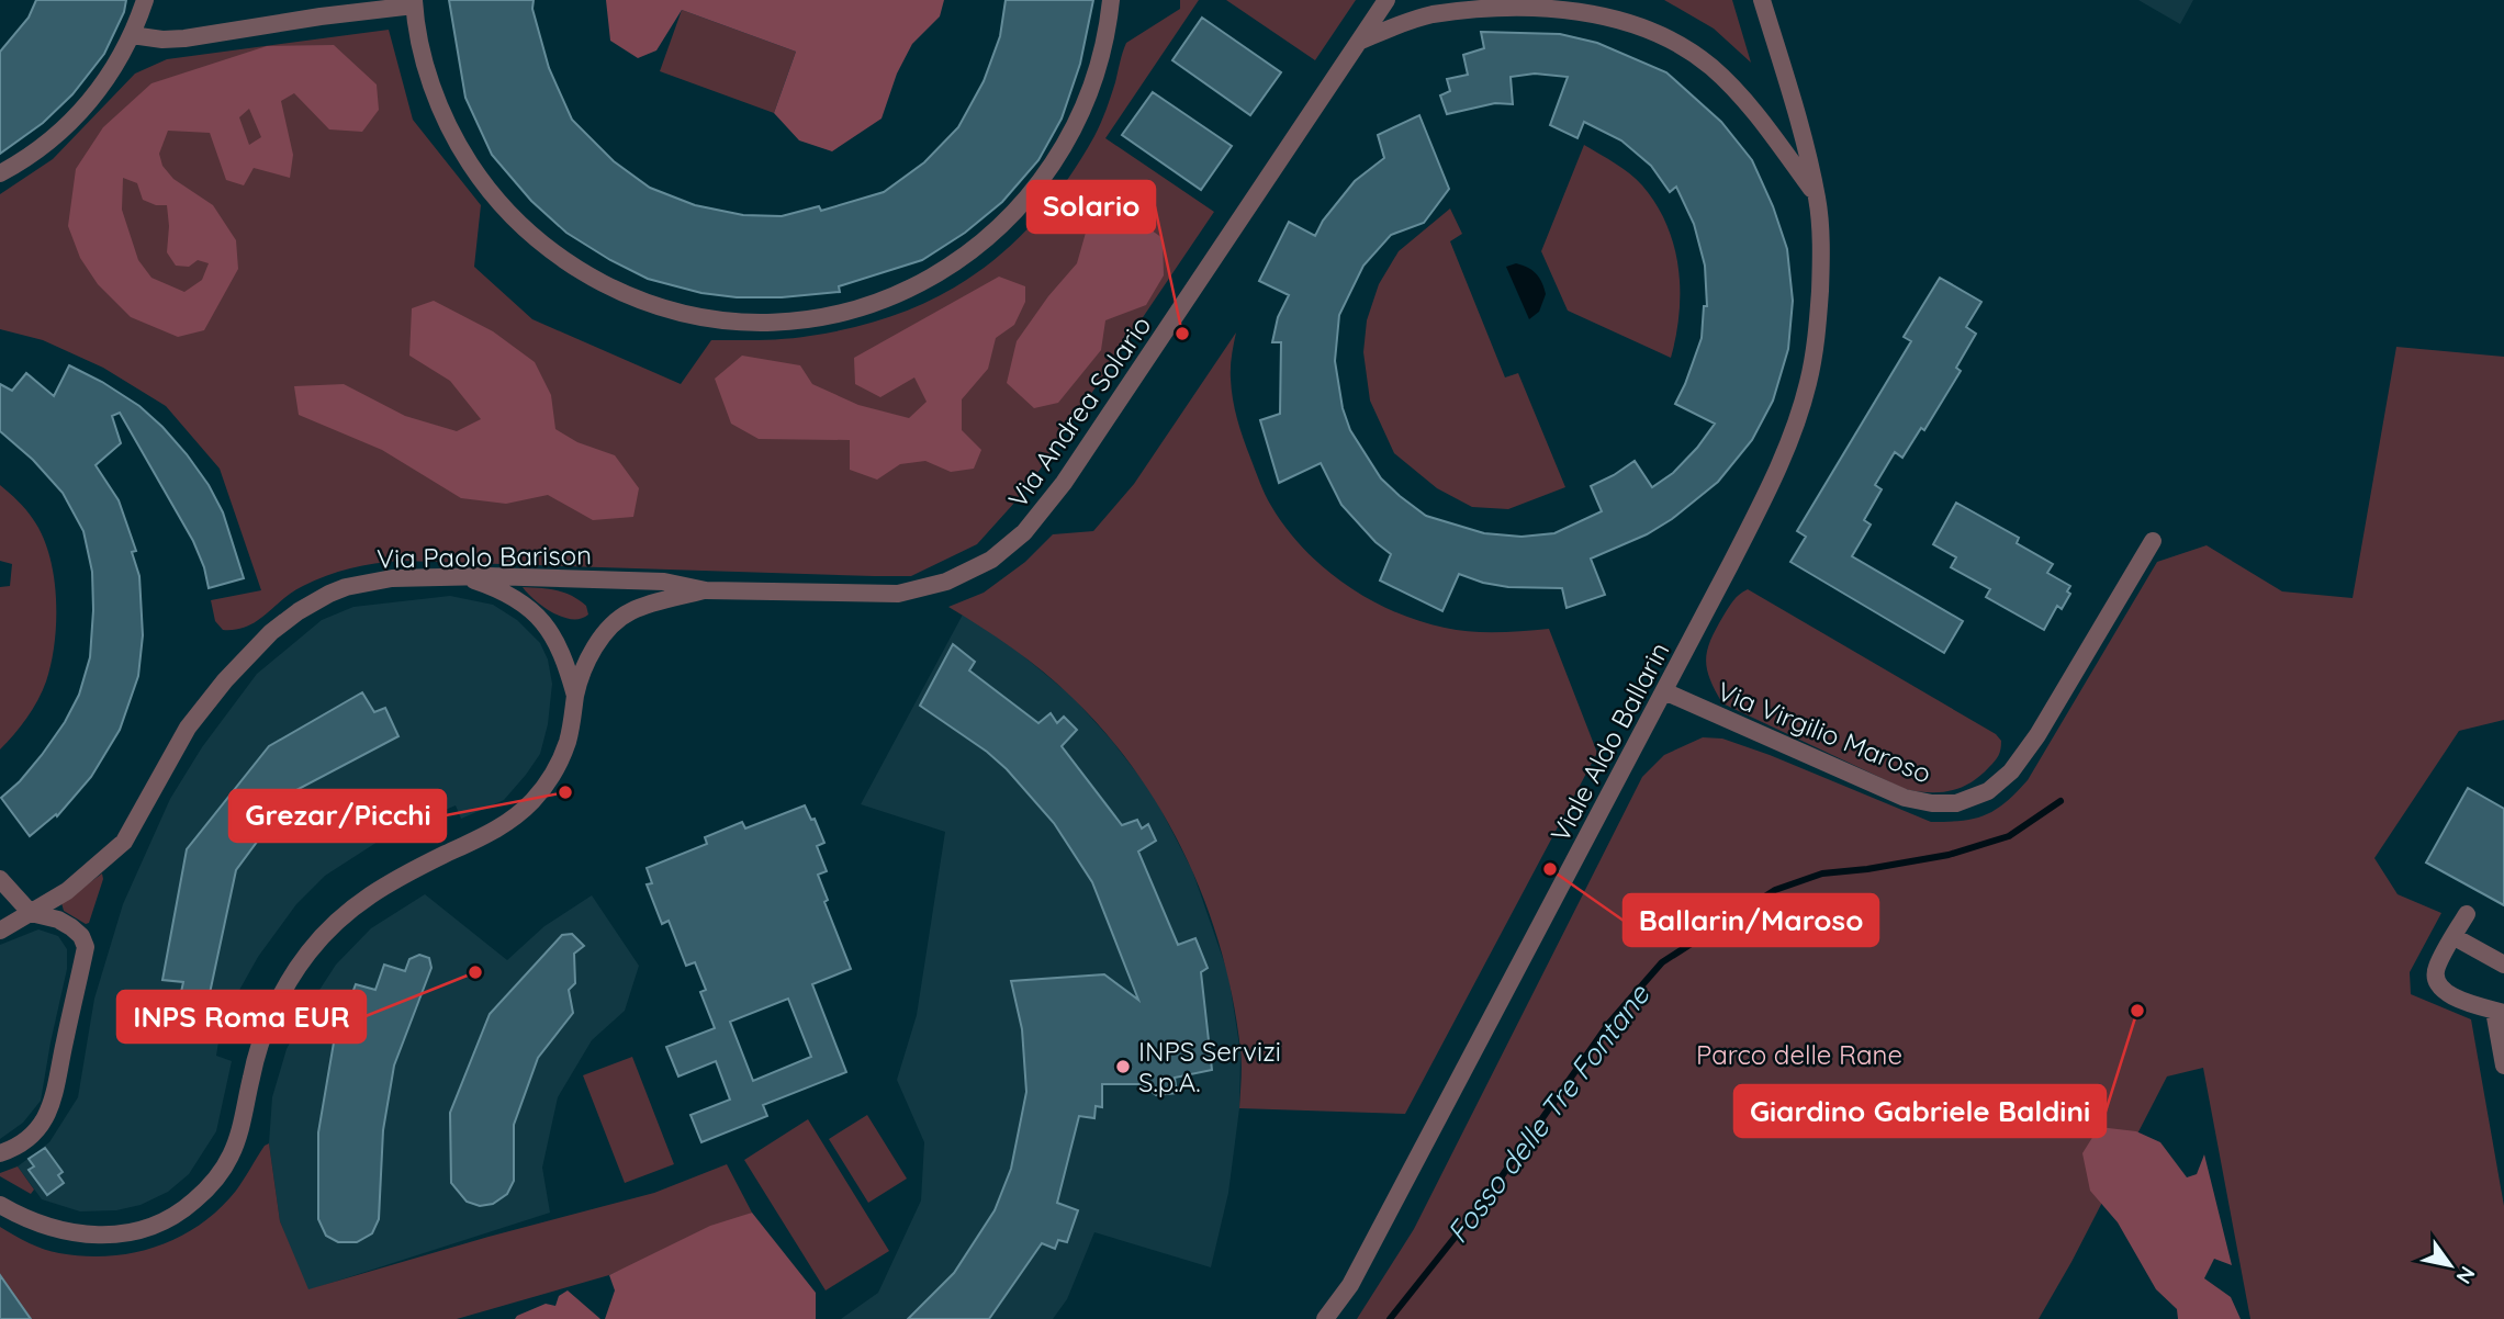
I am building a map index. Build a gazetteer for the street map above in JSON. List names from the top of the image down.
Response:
{
  "streets": {
    "street": [
      "Via Andrea Solario",
      "Via Paolo Barison",
      "Via Virgilio Maroso",
      "Viale Aldo Ballarin"
    ]
  },
  "crossings": [
    ["Via Andrea Solario", "Via Paolo Barison"],
    ["Via Virgilio Maroso", "Viale Aldo Ballarin"]
  ],
  "water": ["Fosso delle Tre Fontane"],
  "parks": ["Parco delle Rane"],
  "places": [
    "Solario",
    "Grezar/Picchi",
    "Ballarin/Maroso",
    "INPS Roma EUR",
    "Giardino Gabriele Baldini",
    "INPS Servizi S.p.A."
  ],
  "north": "bottom right"
}
